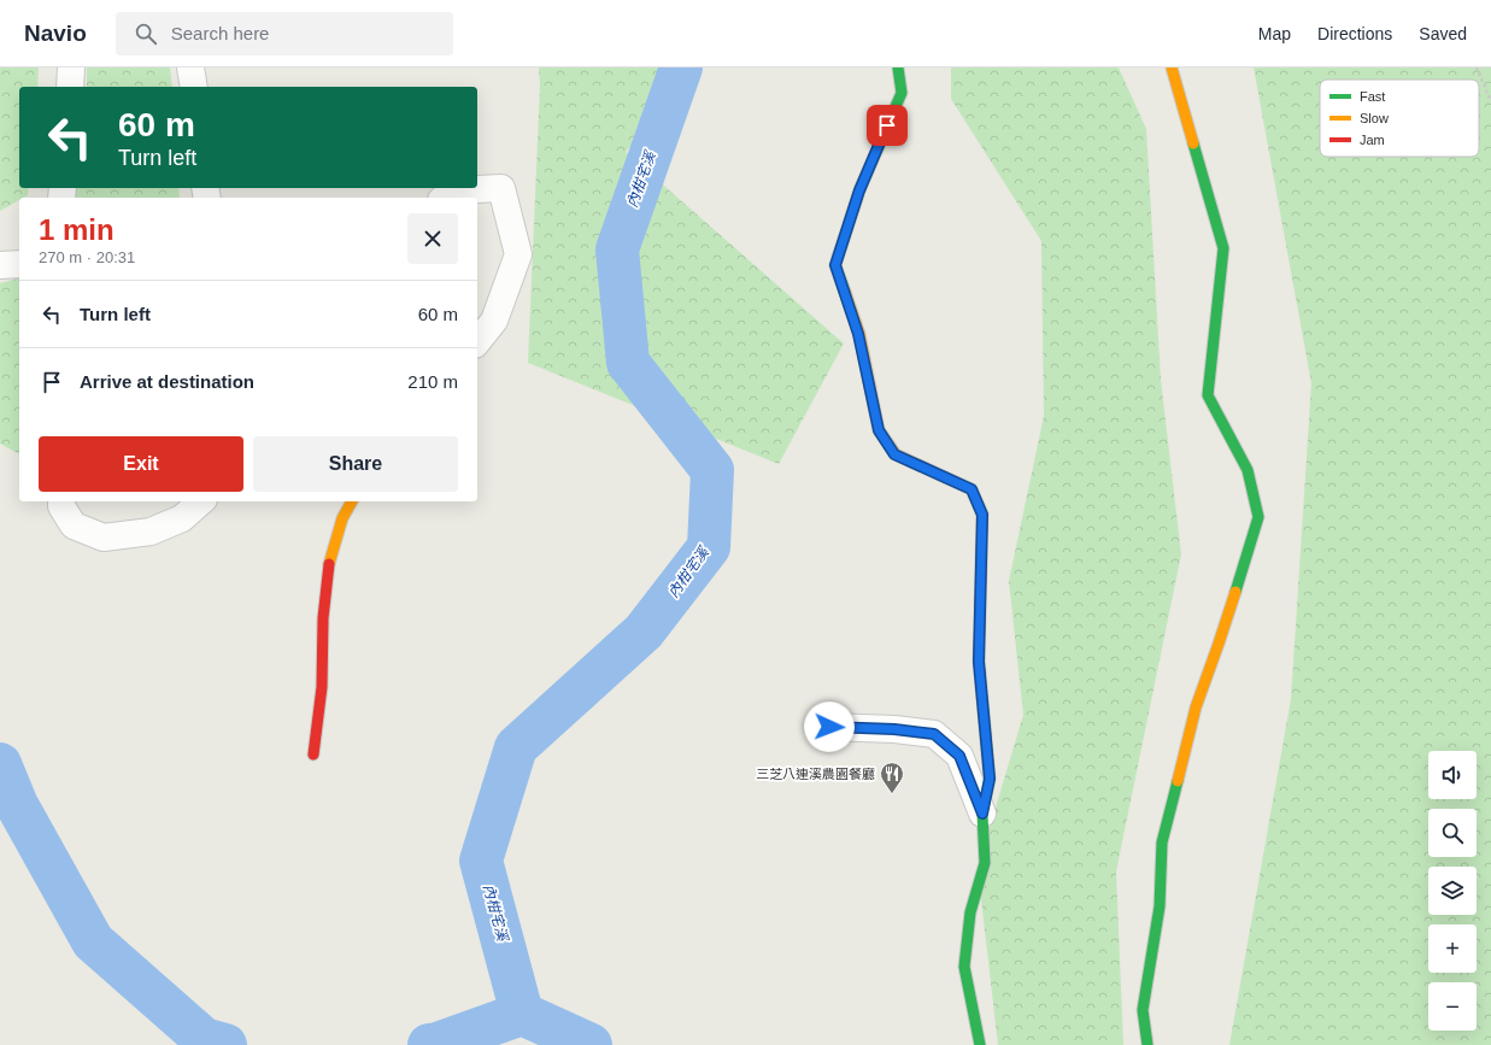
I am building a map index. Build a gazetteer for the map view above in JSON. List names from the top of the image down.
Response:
{
  "water": ["內柑宅溪"],
  "places": {
    "restaurant": ["三芝八連溪農園餐廳"]
  },
  "legend": ["Fast", "Slow", "Jam"],
  "page": {
    "header": "Navio",
    "search": "Search here",
    "nav": ["Map", "Directions", "Saved"],
    "turn": ["60 m", "Turn left"],
    "heading": ["1 min", "270 m · 20:31"],
    "list": [
      {
        "name": "Turn left",
        "value": "60 m"
      },
      {
        "name": "Arrive at destination",
        "value": "210 m"
      }
    ],
    "buttons": ["Exit", "Share"],
    "map_buttons": ["+", "−"]
  }
}
